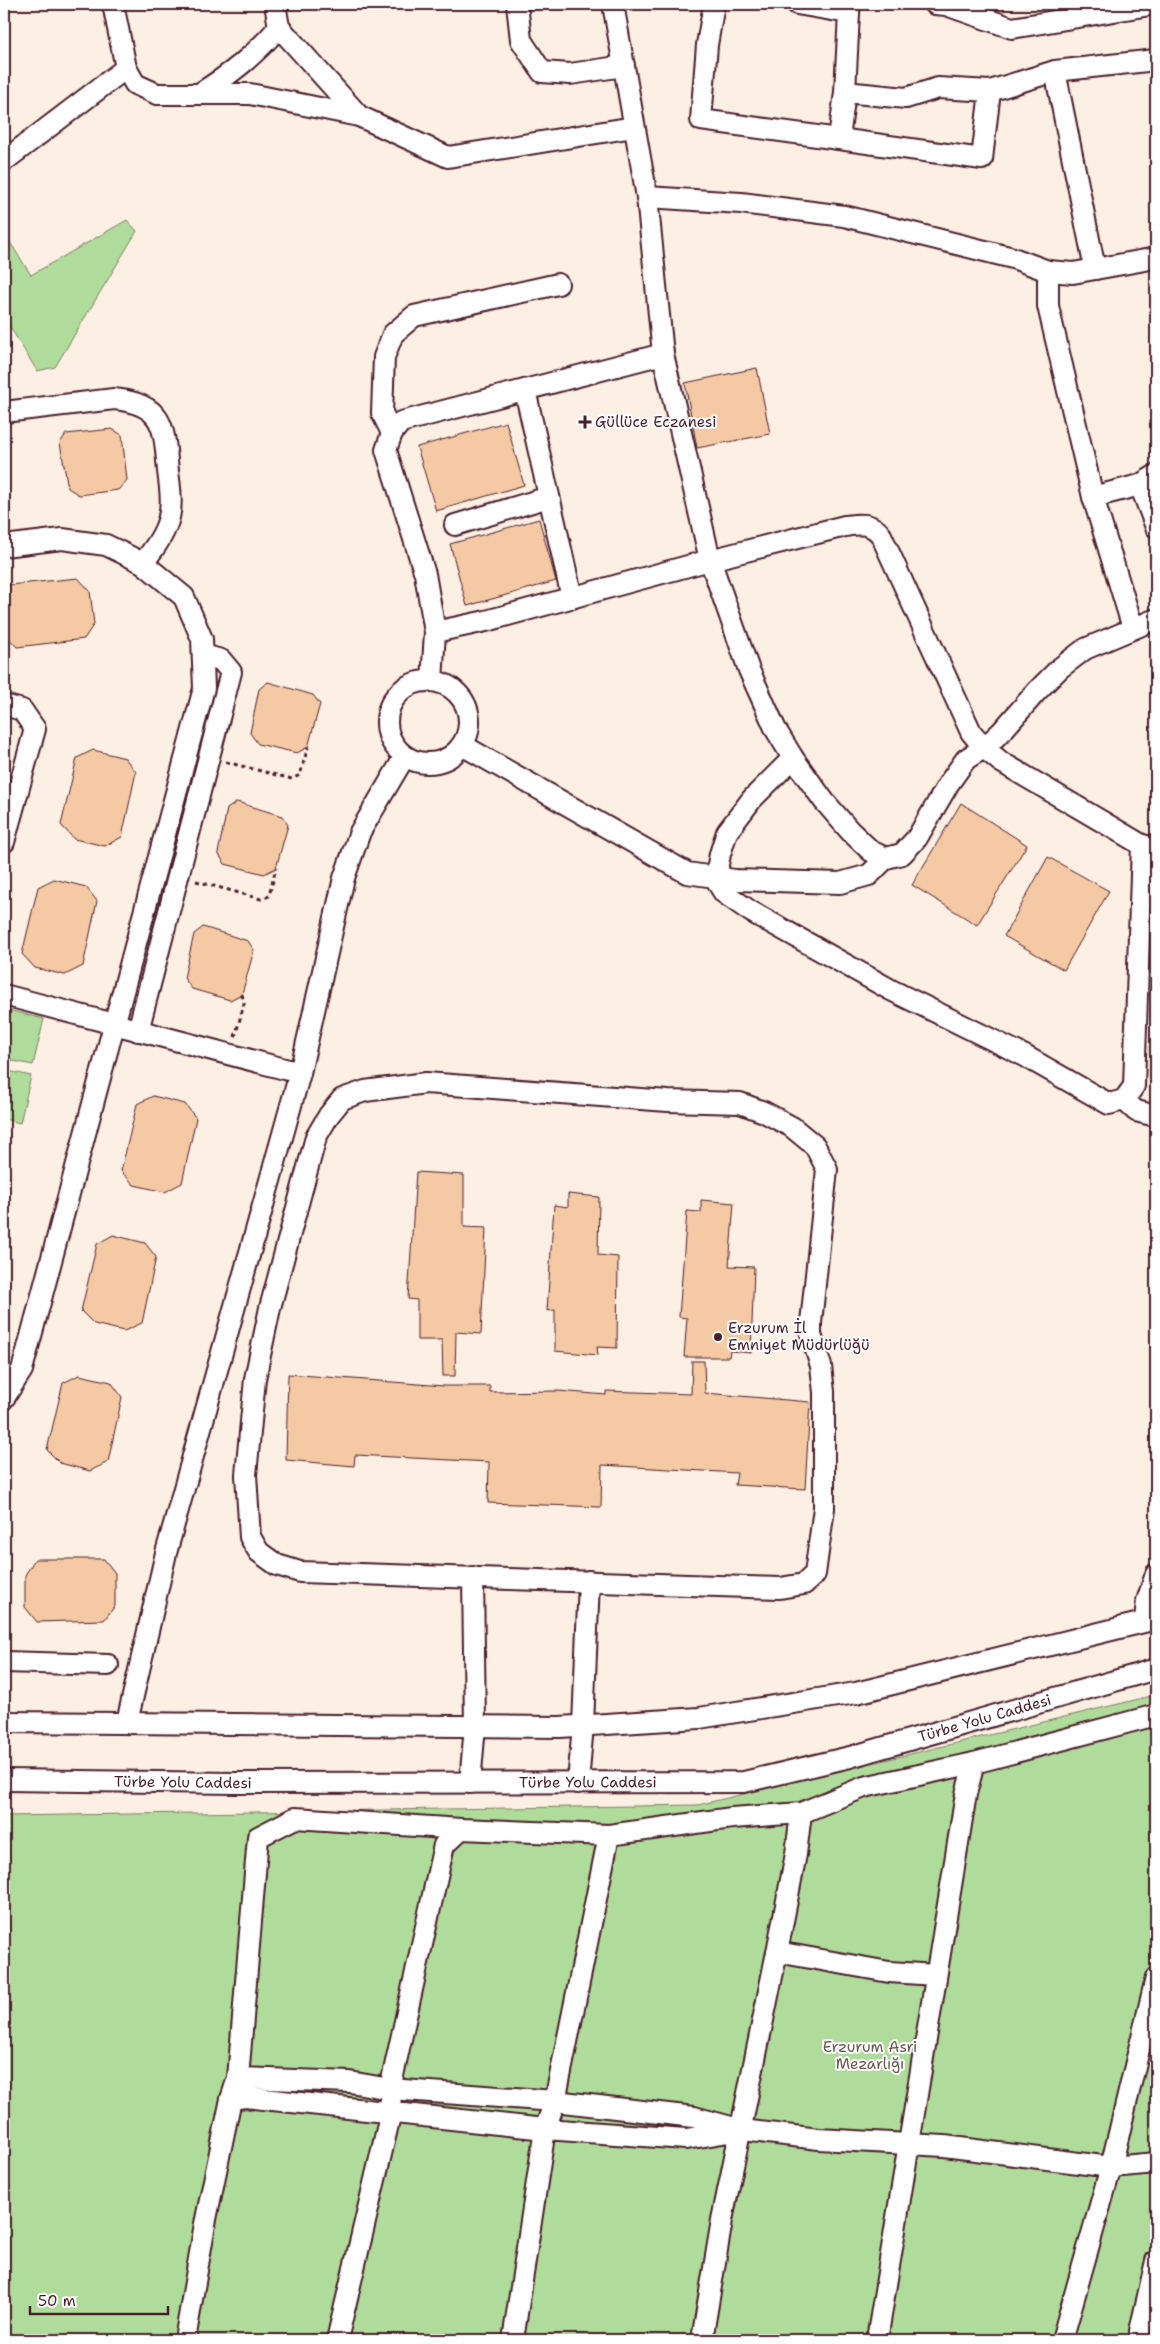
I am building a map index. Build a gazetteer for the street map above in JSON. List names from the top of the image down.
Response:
{
  "streets": {
    "street": ["Türbe Yolu Caddesi"]
  },
  "parks": ["Erzurum Asri Mezarlığı"],
  "places": {
    "health": ["Güllüce Eczanesi"],
    "other": ["Erzurum İl Emniyet Müdürlüğü"]
  },
  "scale_bar": "50 m"
}
